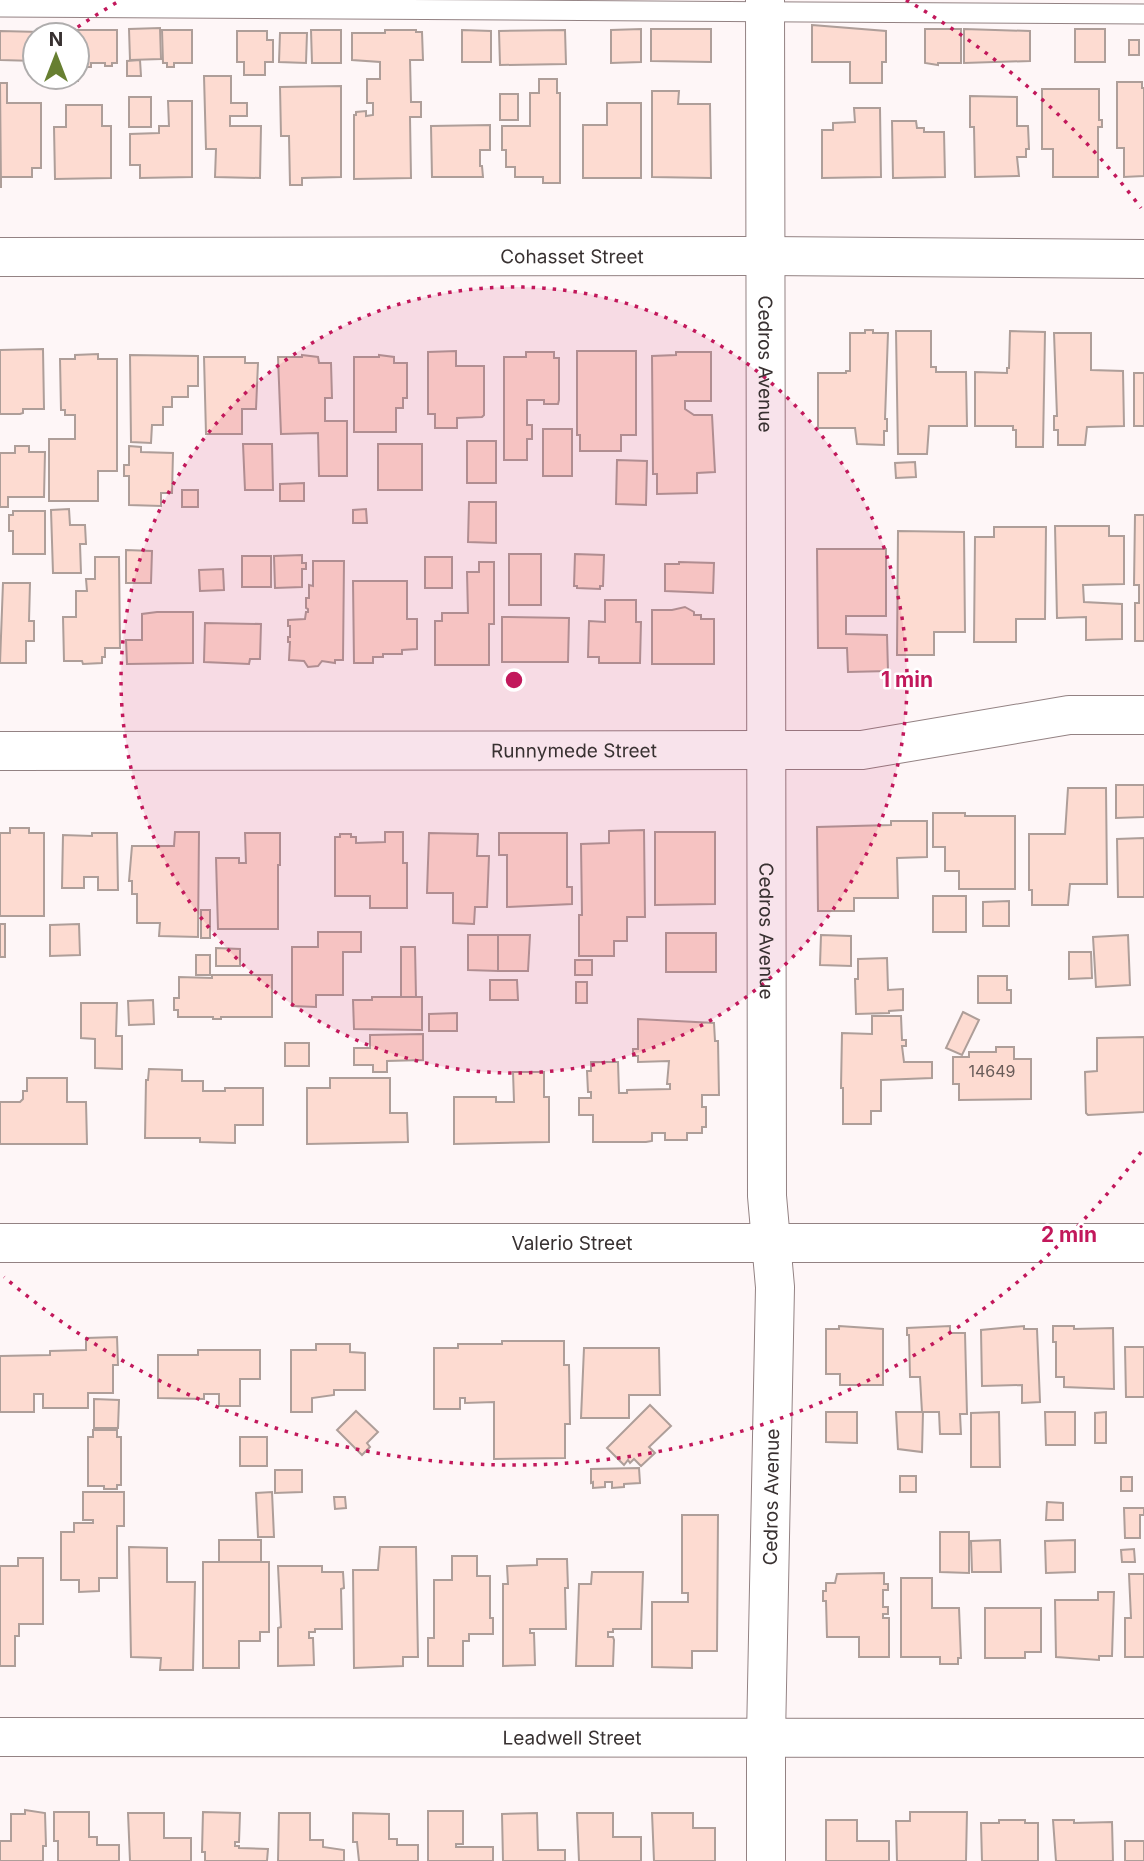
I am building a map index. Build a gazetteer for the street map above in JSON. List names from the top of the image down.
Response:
{
  "streets": {
    "street": [
      "Cohasset Street",
      "Cedros Avenue",
      "Runnymede Street",
      "Valerio Street",
      "Leadwell Street"
    ]
  },
  "crossings": [
    ["Cohasset Street", "Cedros Avenue"],
    ["Cedros Avenue", "Runnymede Street"],
    ["Cedros Avenue", "Valerio Street"],
    ["Cedros Avenue", "Leadwell Street"]
  ],
  "house_numbers": ["14649"],
  "north": "top",
  "rings": ["1 min", "2 min"]
}
